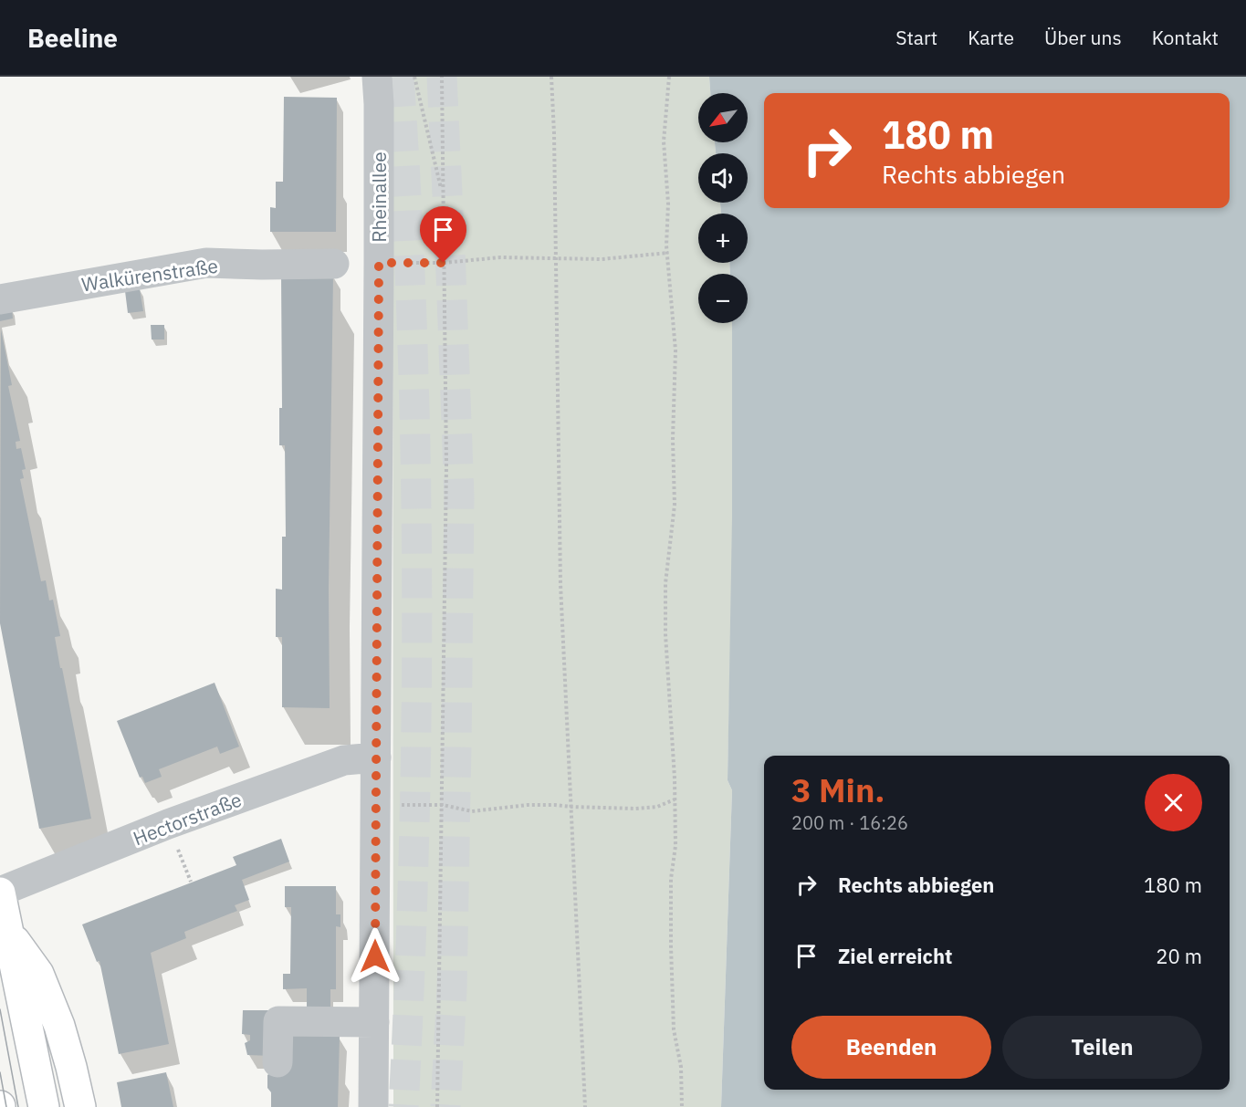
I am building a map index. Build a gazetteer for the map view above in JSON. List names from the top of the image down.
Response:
{
  "streets": {
    "street": ["Rheinallee", "Walkürenstraße", "Hectorstraße"]
  },
  "crossings": [
    ["Rheinallee", "Hectorstraße"]
  ],
  "north": "bottom left",
  "page": {
    "header": "Beeline",
    "nav": [
      "Start",
      "Karte",
      "Über uns",
      "Kontakt"
    ],
    "map_buttons": ["+", "−"],
    "turn": ["180 m", "Rechts abbiegen"],
    "heading": ["3 Min.", "200 m · 16:26"],
    "list": [
      {
        "name": "Rechts abbiegen",
        "value": "180 m"
      },
      {
        "name": "Ziel erreicht",
        "value": "20 m"
      }
    ],
    "buttons": ["Beenden", "Teilen"]
  }
}
